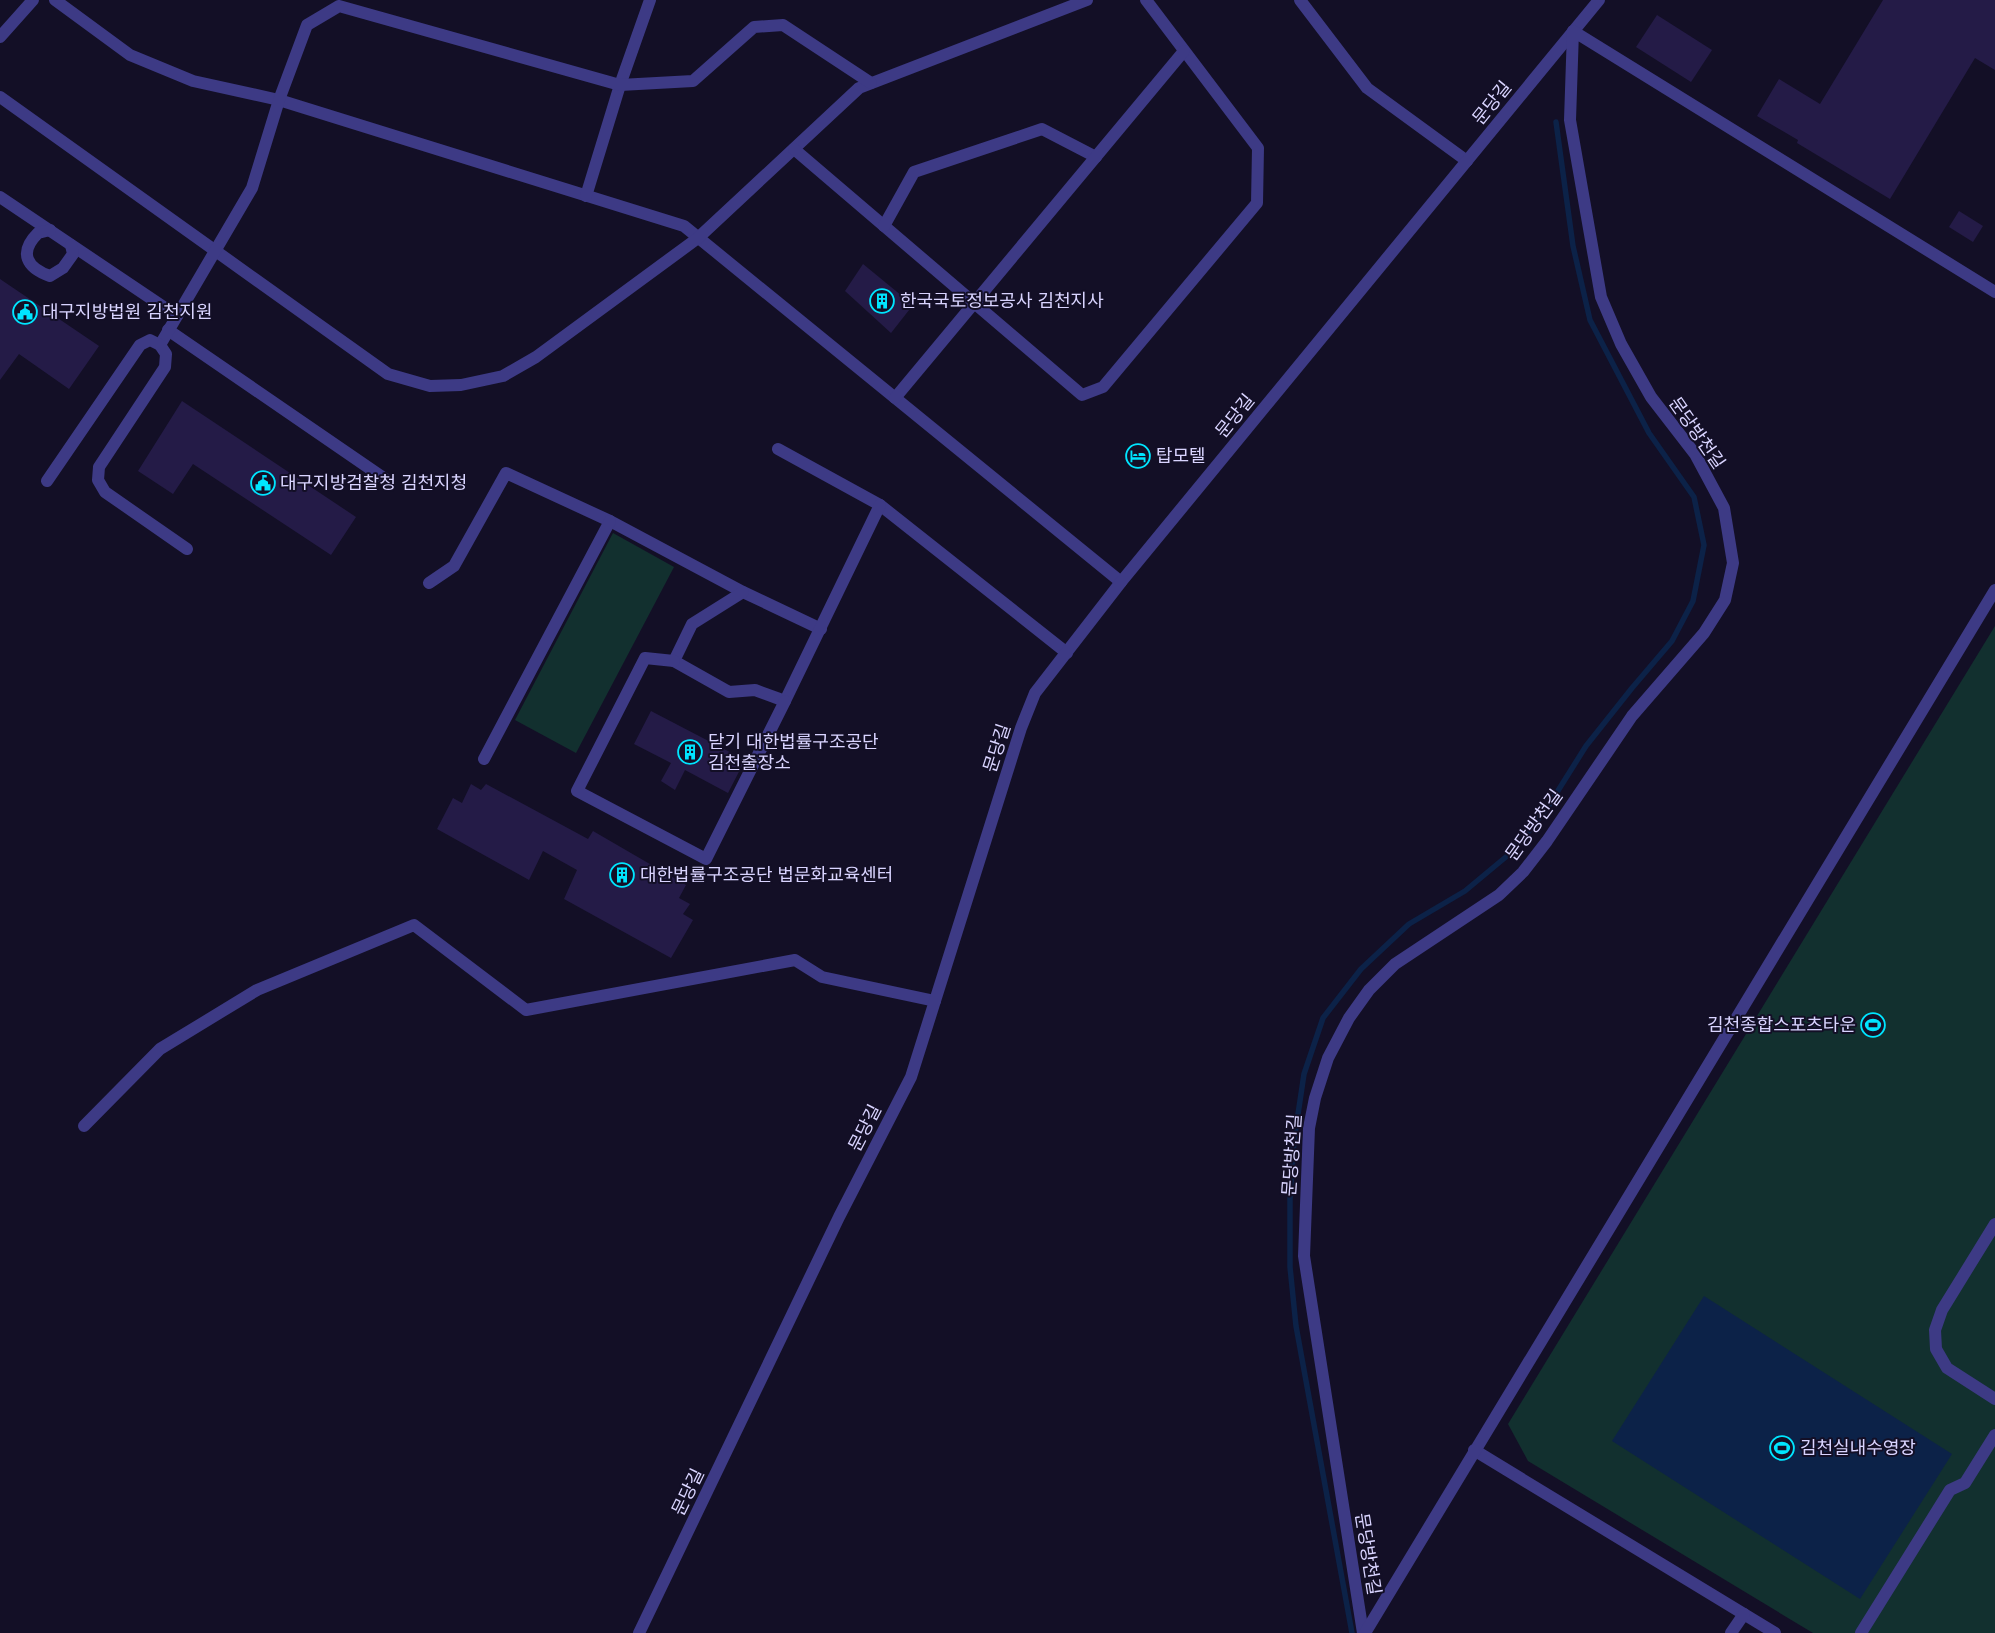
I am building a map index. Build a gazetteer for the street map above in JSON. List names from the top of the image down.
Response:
{
  "streets": {
    "street": ["문당길", "문당방천길"]
  },
  "crossings": [
    ["문당길", "문당방천길"]
  ],
  "places": {
    "building": ["한국국토정보공사 김천지사", "닫기 대한법률구조공단 김천출장소", "대한법률구조공단 법문화교육센터"],
    "public building": ["대구지방법원 김천지원", "대구지방검찰청 김천지청"],
    "hotel": ["탑모텔"],
    "sports": ["김천종합스포츠타운", "김천실내수영장"]
  }
}
